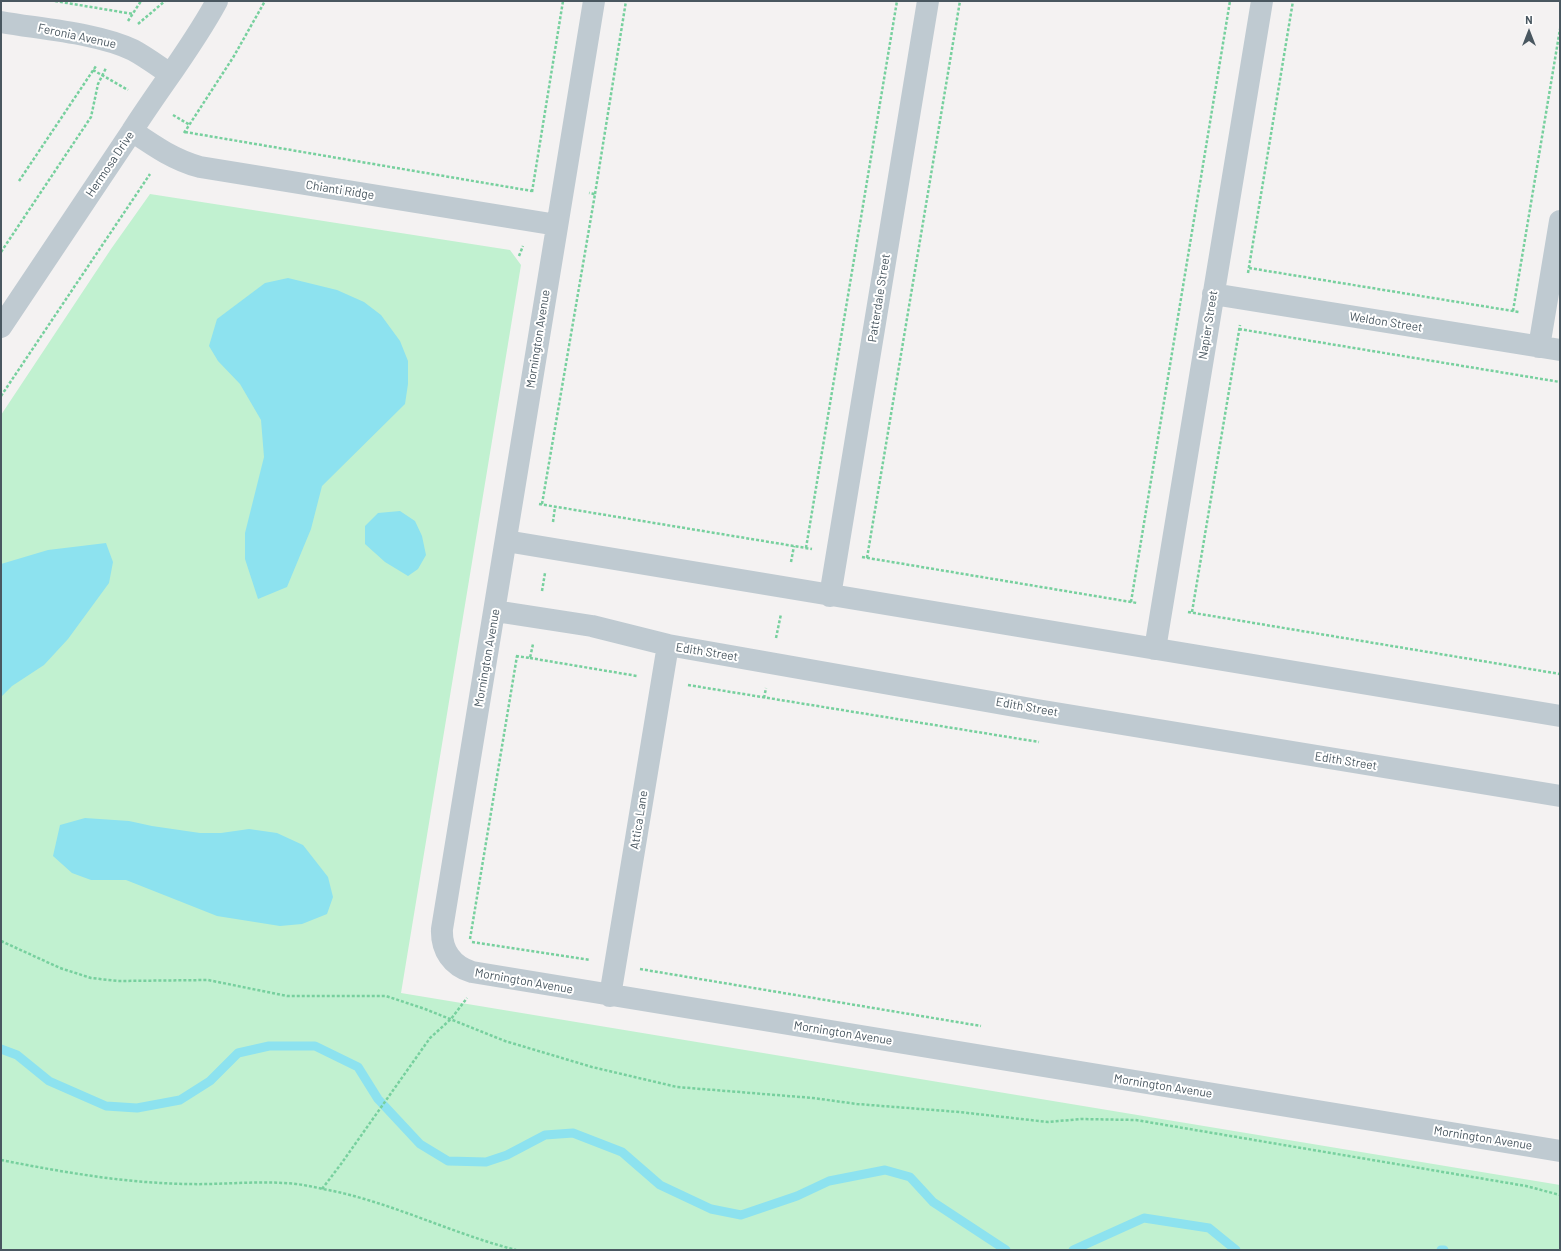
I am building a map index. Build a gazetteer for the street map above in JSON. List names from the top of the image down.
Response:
{
  "streets": {
    "street": [
      "Feronia Avenue",
      "Hermosa Drive",
      "Chianti Ridge",
      "Patterdale Street",
      "Weldon Street",
      "Napier Street",
      "Mornington Avenue",
      "Edith Street",
      "Attica Lane"
    ]
  },
  "crossings": [
    ["Feronia Avenue", "Hermosa Drive"],
    ["Hermosa Drive", "Chianti Ridge"],
    ["Chianti Ridge", "Mornington Avenue"],
    ["Weldon Street", "Napier Street"],
    ["Mornington Avenue", "Edith Street"],
    ["Mornington Avenue", "Attica Lane"],
    ["Edith Street", "Attica Lane"]
  ],
  "north": "top"
}
